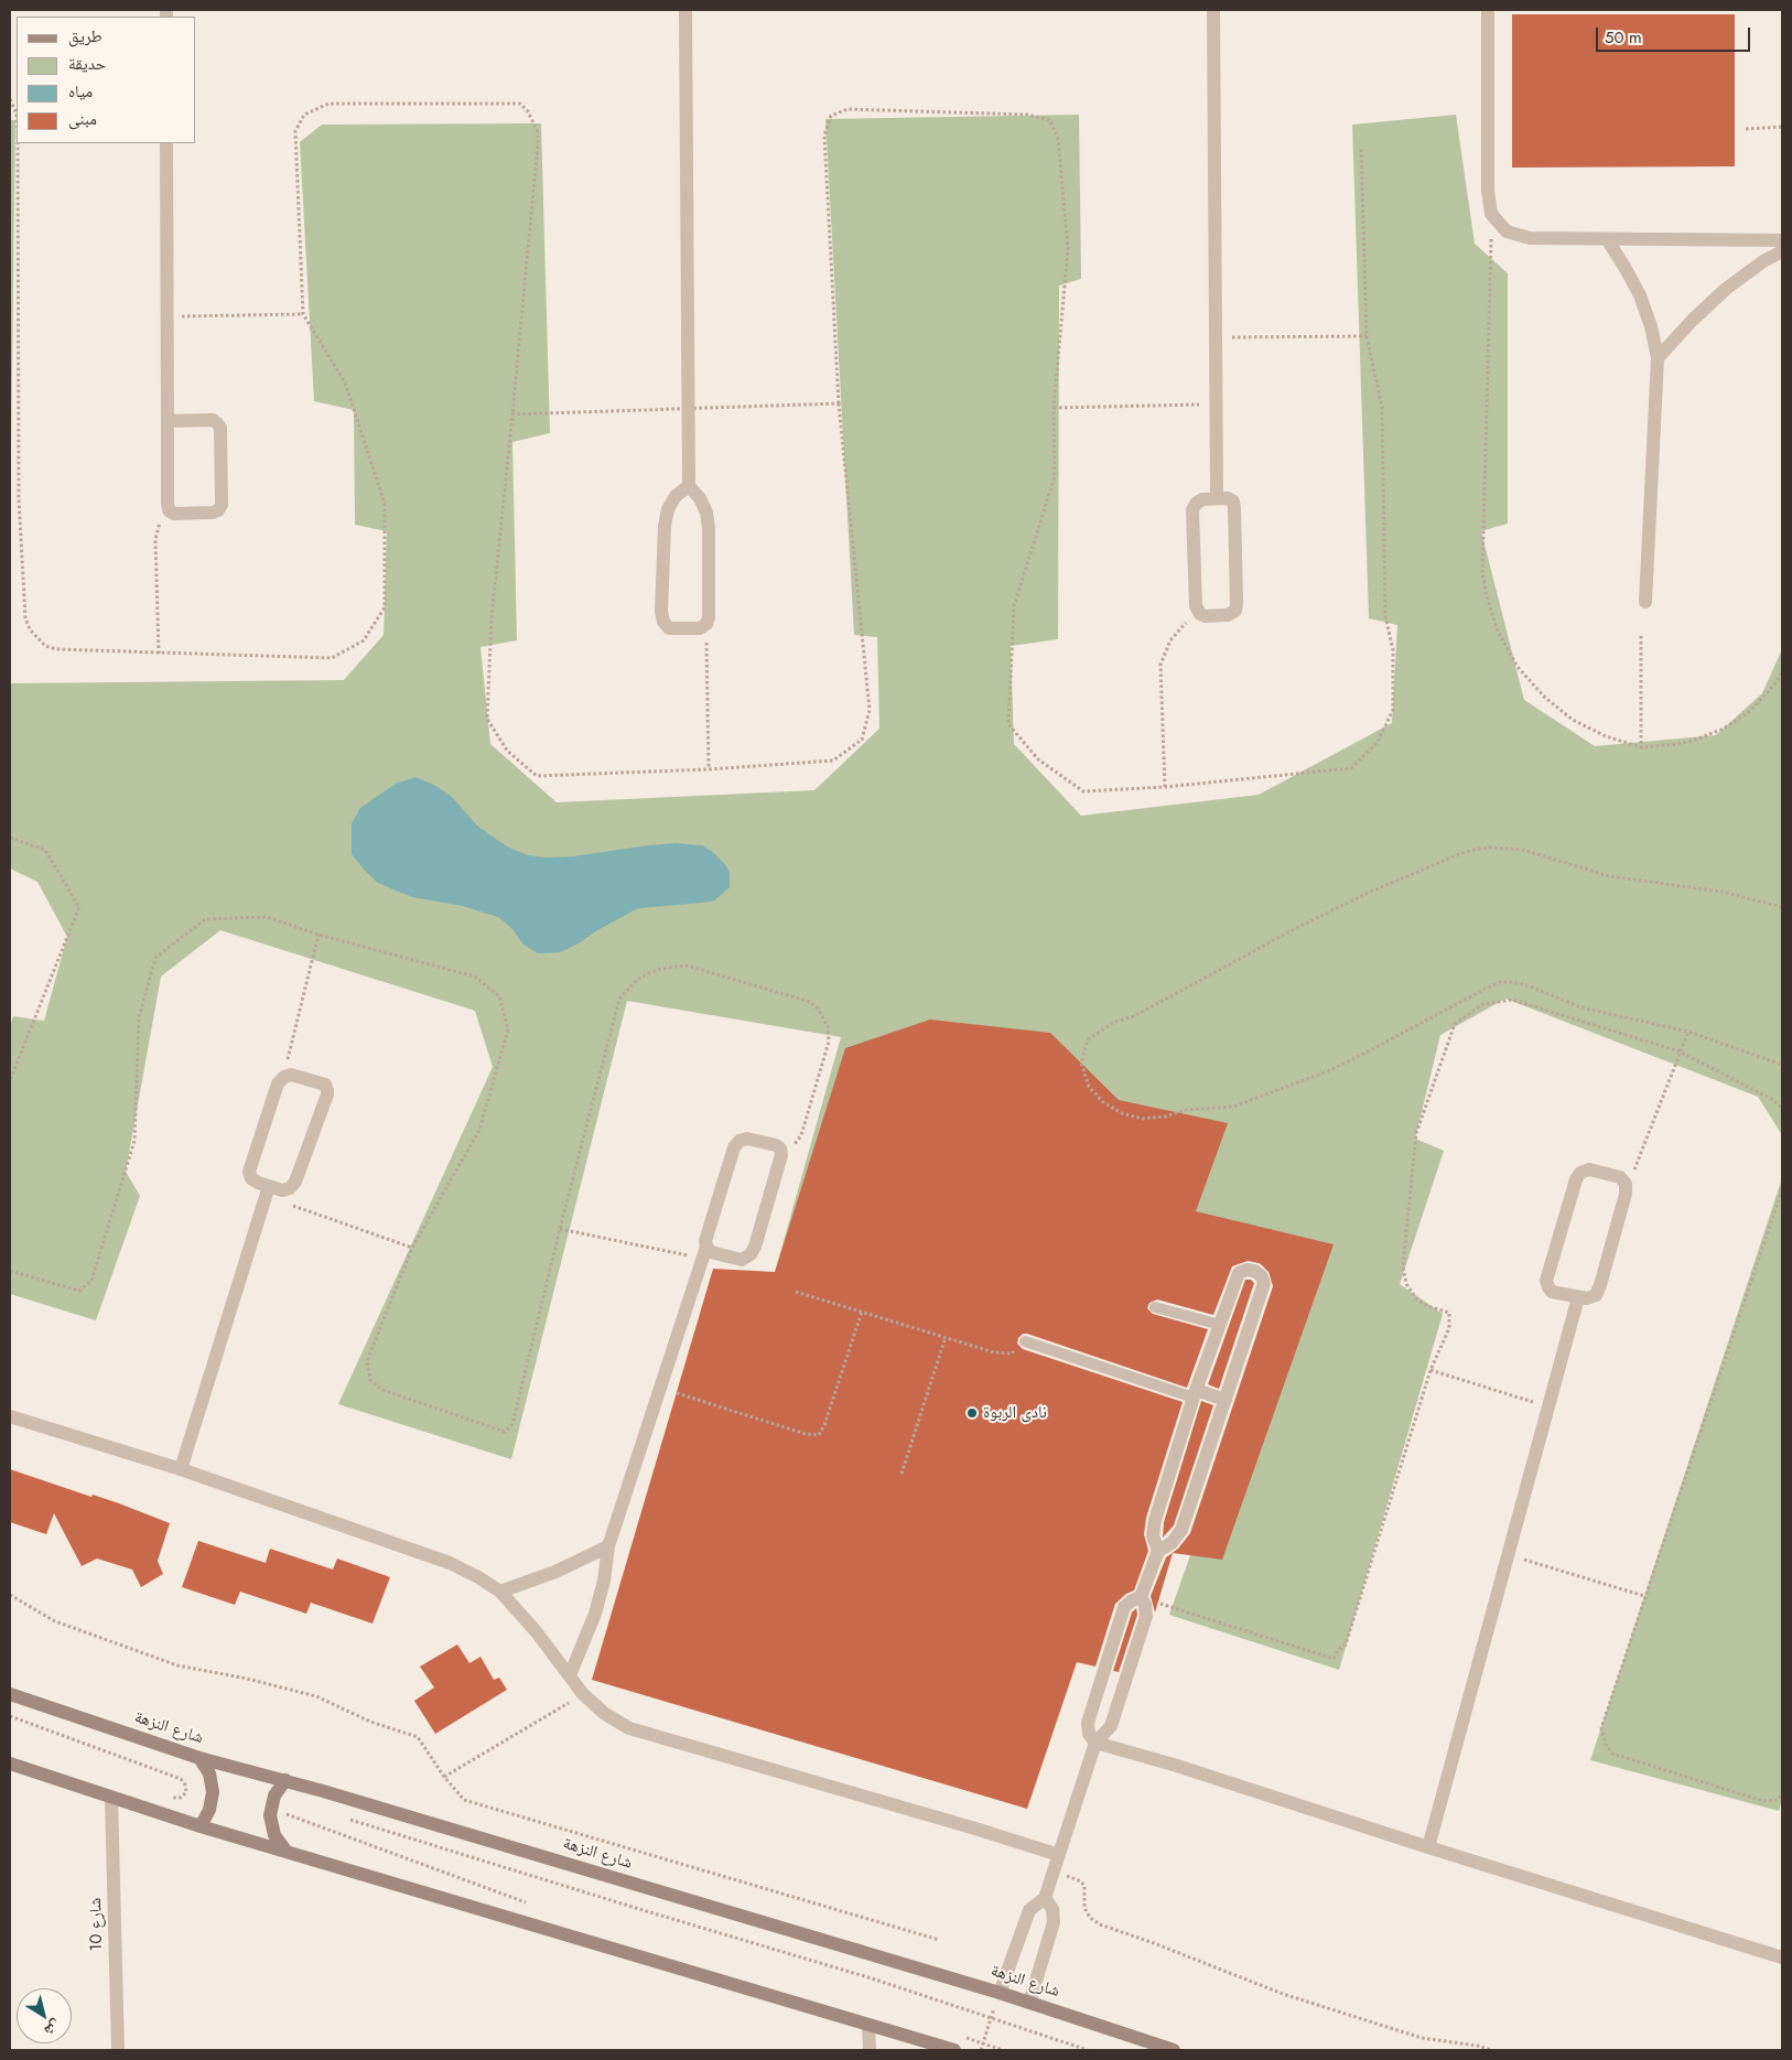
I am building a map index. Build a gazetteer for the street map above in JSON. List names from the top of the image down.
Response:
{
  "streets": {
    "main road": ["شارع النزهة"],
    "street": ["شارع 10"]
  },
  "places": ["نادى الربوة"],
  "legend": [
    "طريق",
    "حديقة",
    "مياه",
    "مبنى"
  ],
  "scale_bar": "50 m",
  "north": "bottom right"
}
